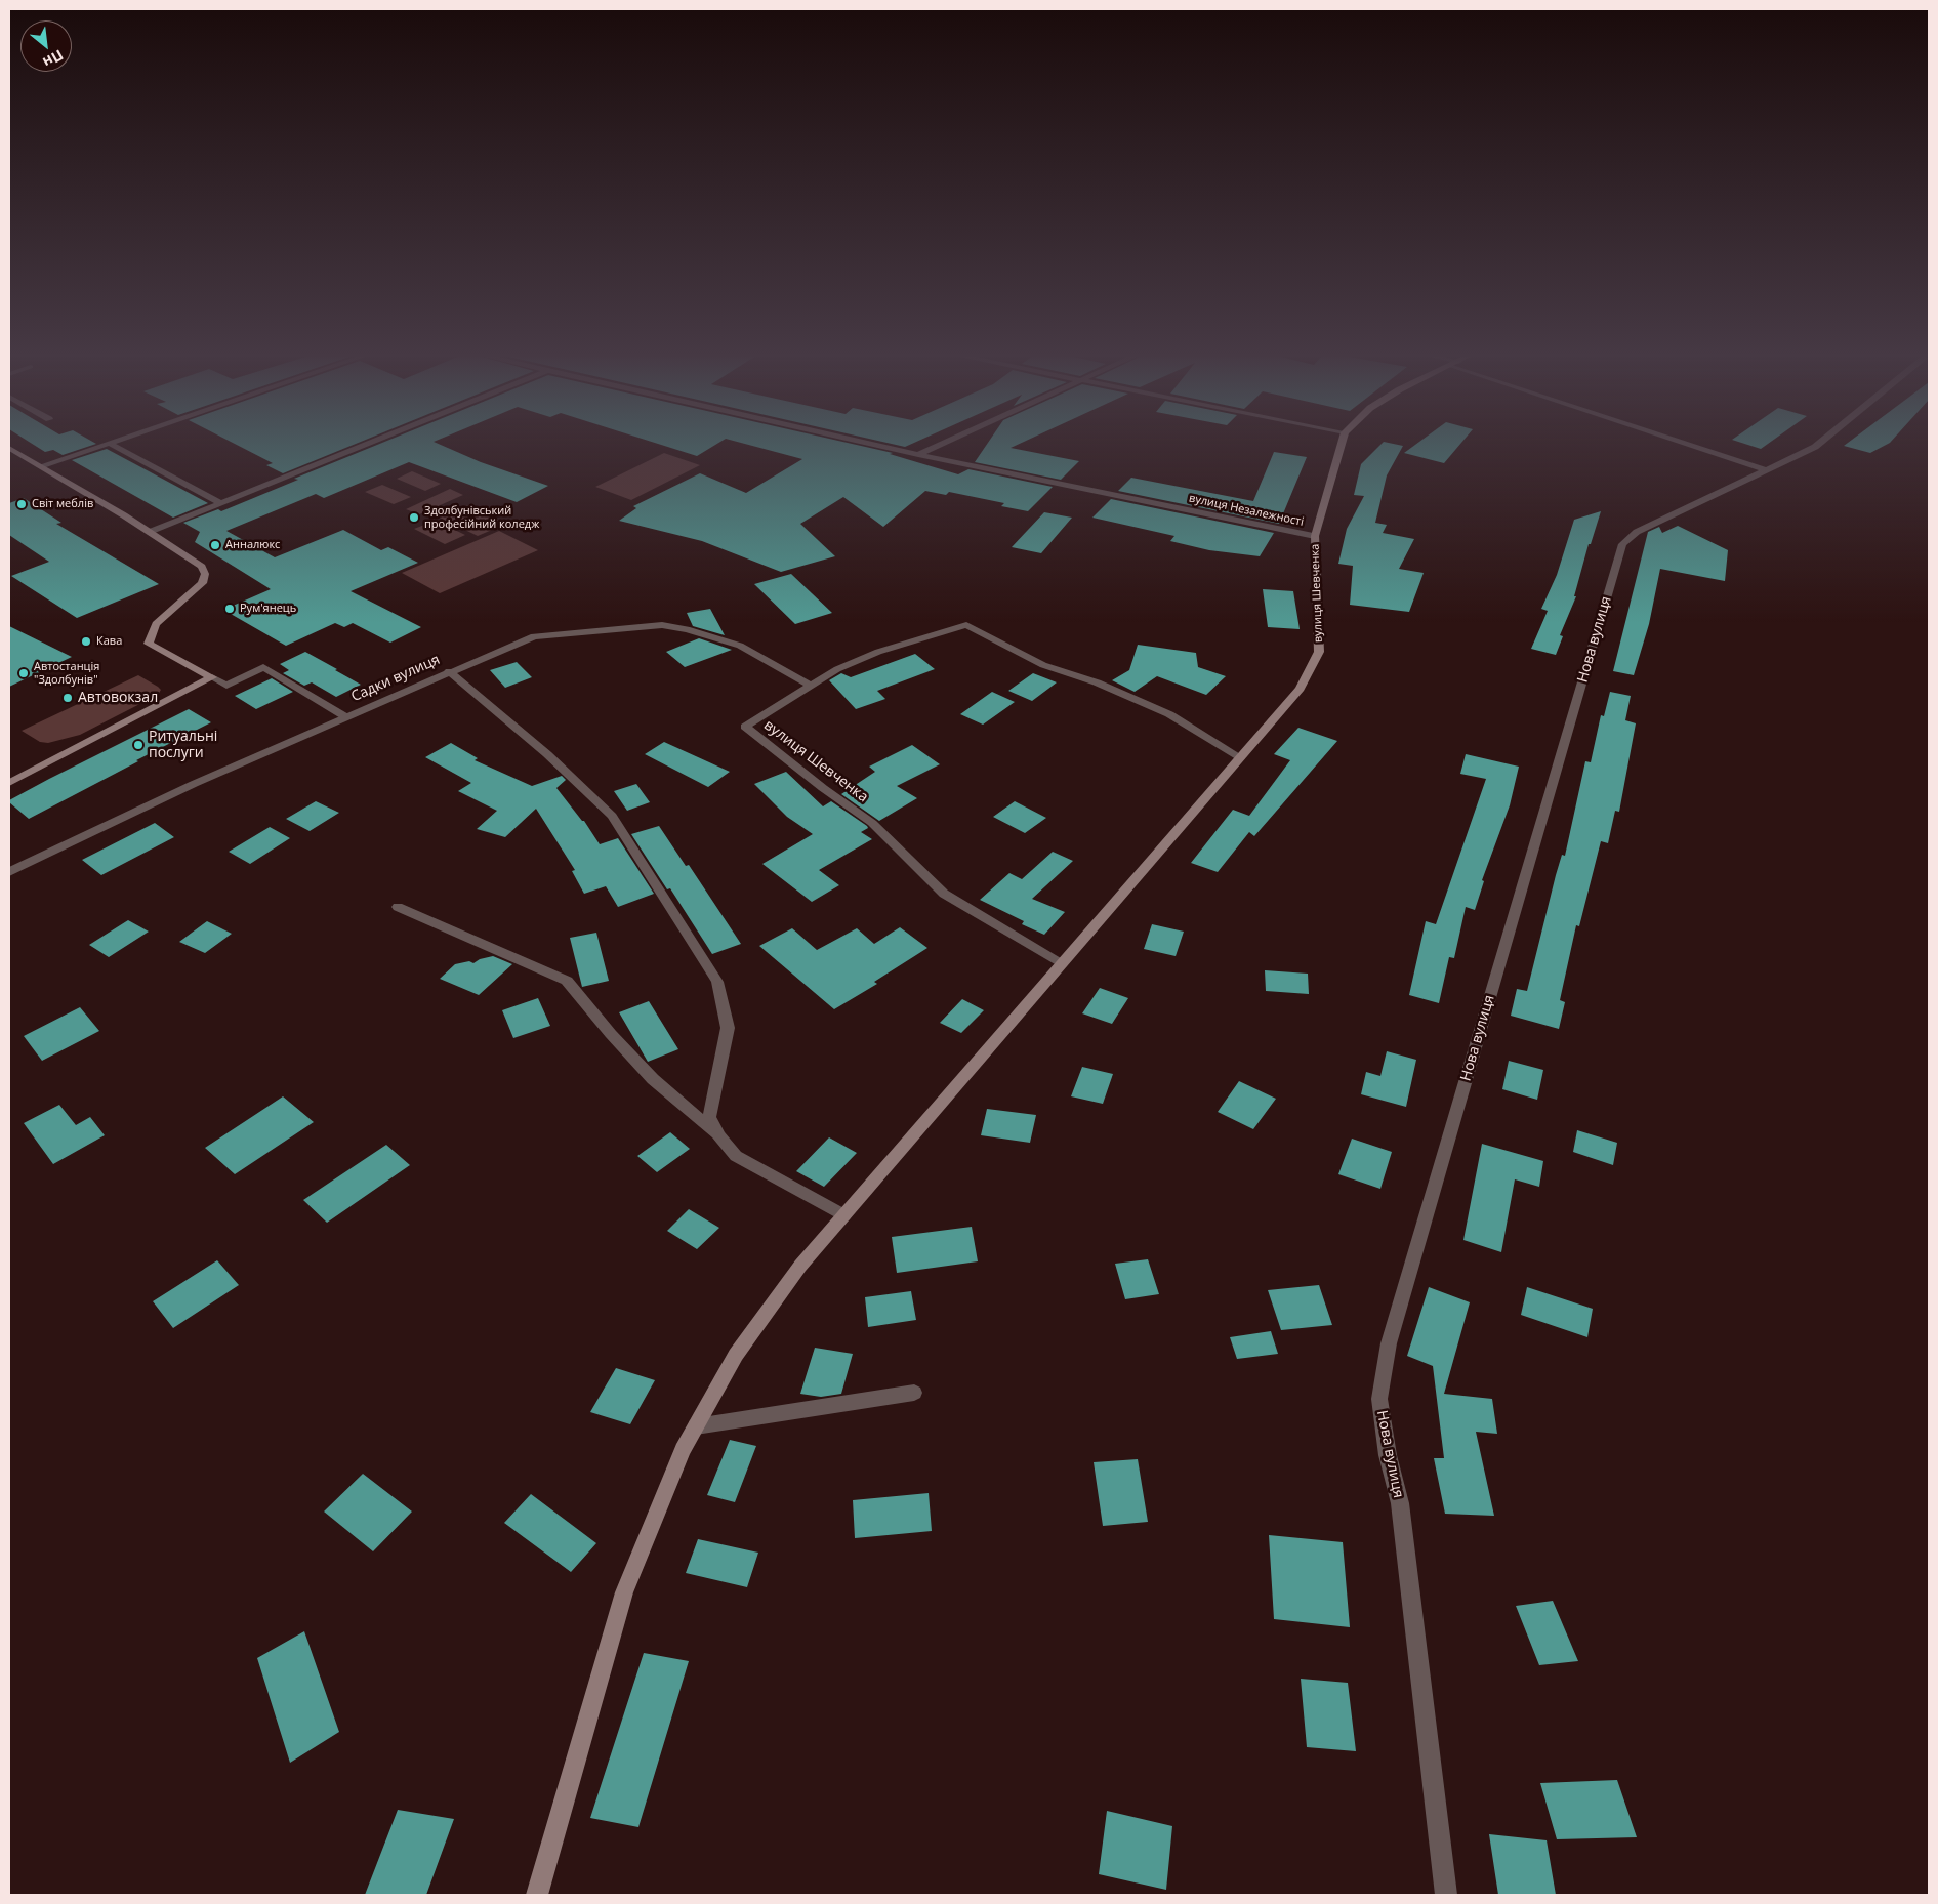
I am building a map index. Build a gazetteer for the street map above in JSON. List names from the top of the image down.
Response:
{
  "streets": {
    "main road": ["вулиця Шевченка"],
    "street": ["вулиця Незалежності", "Нова вулиця", "Садки вулиця"]
  },
  "crossings": [
    ["вулиця Незалежності", "вулиця Шевченка"],
    ["вулиця Шевченка", "Садки вулиця"]
  ],
  "places": [
    "Світ меблів",
    "Здолбунівський професійний коледж",
    "Анналюкс",
    "Рум'янець",
    "Кава",
    "Автостанція \"Здолбунів\"",
    "Автовокзал",
    "Ритуальнi послуги"
  ],
  "north": "bottom right"
}
